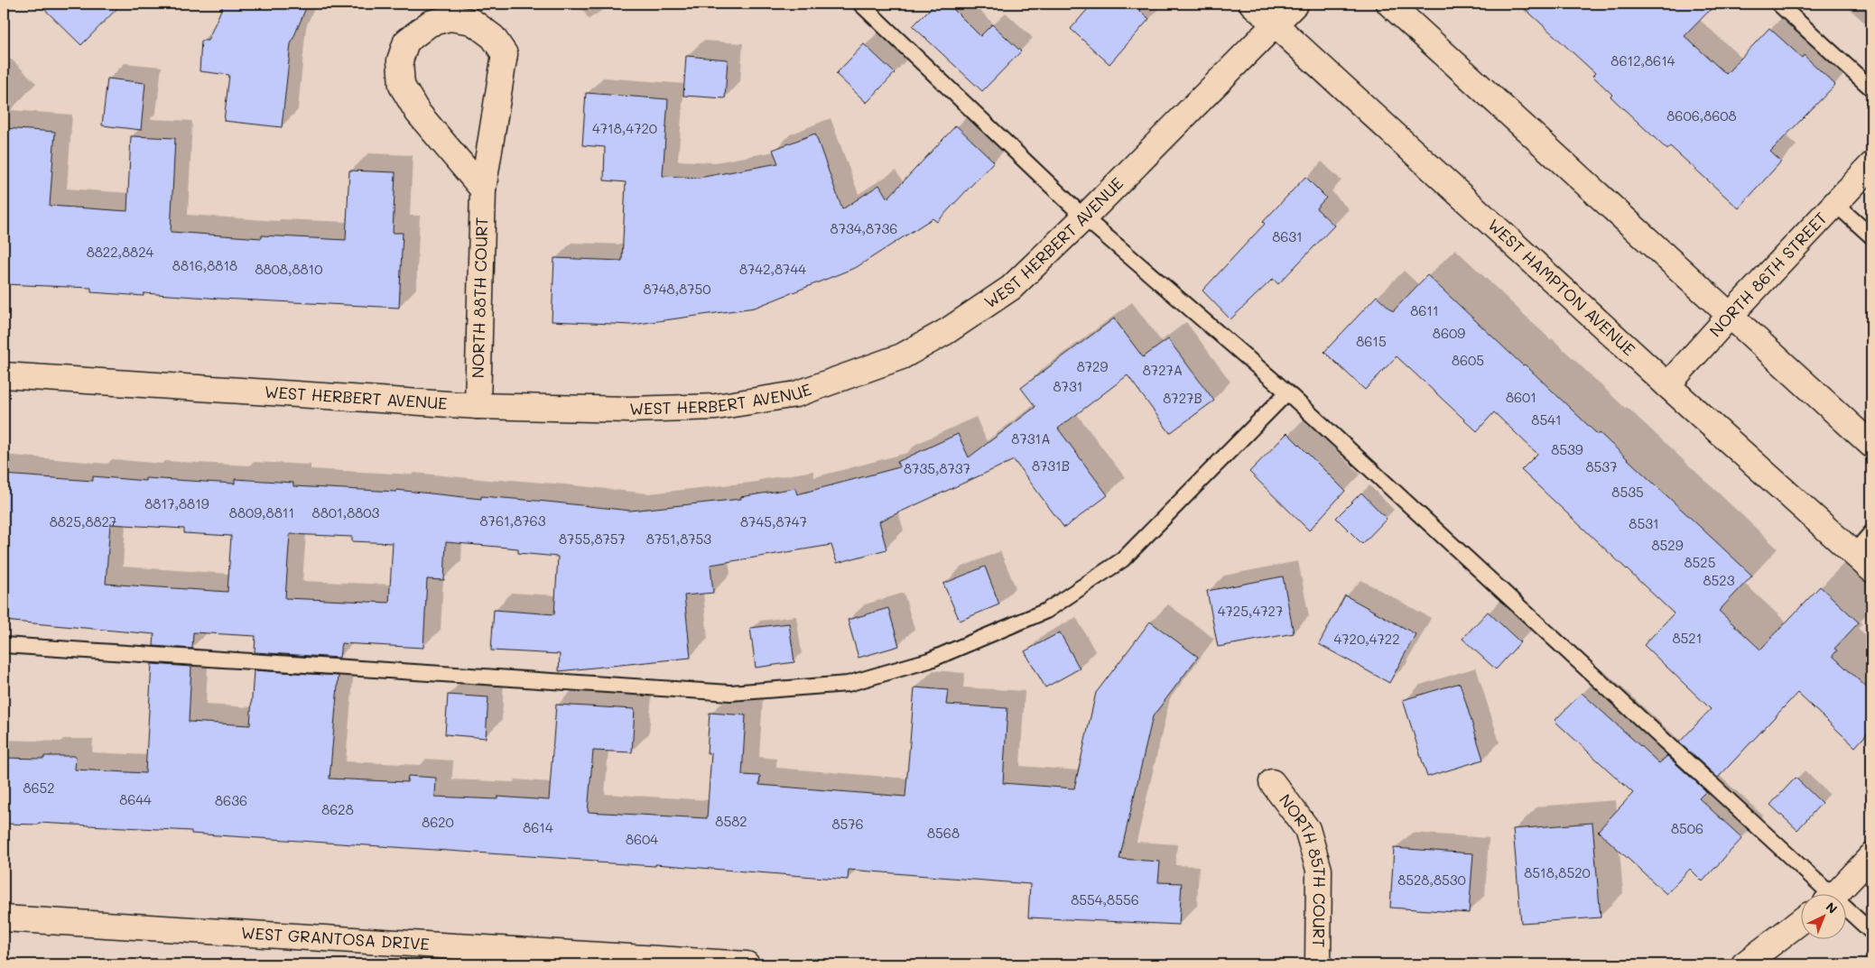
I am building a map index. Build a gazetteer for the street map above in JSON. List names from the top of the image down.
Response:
{
  "streets": {
    "street": [
      "WEST HERBERT AVENUE",
      "NORTH 86TH STREET",
      "WEST HAMPTON AVENUE",
      "NORTH 88TH COURT",
      "NORTH 85TH COURT",
      "WEST GRANTOSA DRIVE"
    ]
  },
  "crossings": [
    ["WEST HERBERT AVENUE", "WEST HAMPTON AVENUE"],
    ["WEST HERBERT AVENUE", "NORTH 88TH COURT"],
    ["NORTH 86TH STREET", "WEST HAMPTON AVENUE"]
  ],
  "house_numbers": [
    "8612,8614",
    "8606,8608",
    "4718,4720",
    "8734,8736",
    "8631",
    "8822,8824",
    "8816,8818",
    "8808,8810",
    "8742,8744",
    "8748,8750",
    "8611",
    "8609",
    "8615",
    "8605",
    "8729",
    "8727A",
    "8731",
    "8601",
    "8727B",
    "8541",
    "8731A",
    "8539",
    "8731B",
    "8537",
    "8735,8737",
    "8535",
    "8817,8819",
    "8809,8811",
    "8801,8803",
    "8761,8763",
    "8825,8827",
    "8745,8747",
    "8531",
    "8755,8757",
    "8751,8753",
    "8529",
    "8525",
    "8523",
    "4725,4727",
    "8521",
    "4720,4722",
    "8652",
    "8644",
    "8636",
    "8628",
    "8582",
    "8620",
    "8576",
    "8614",
    "8506",
    "8568",
    "8604",
    "8518,8520",
    "8528,8530",
    "8554,8556"
  ],
  "north": "top right"
}
